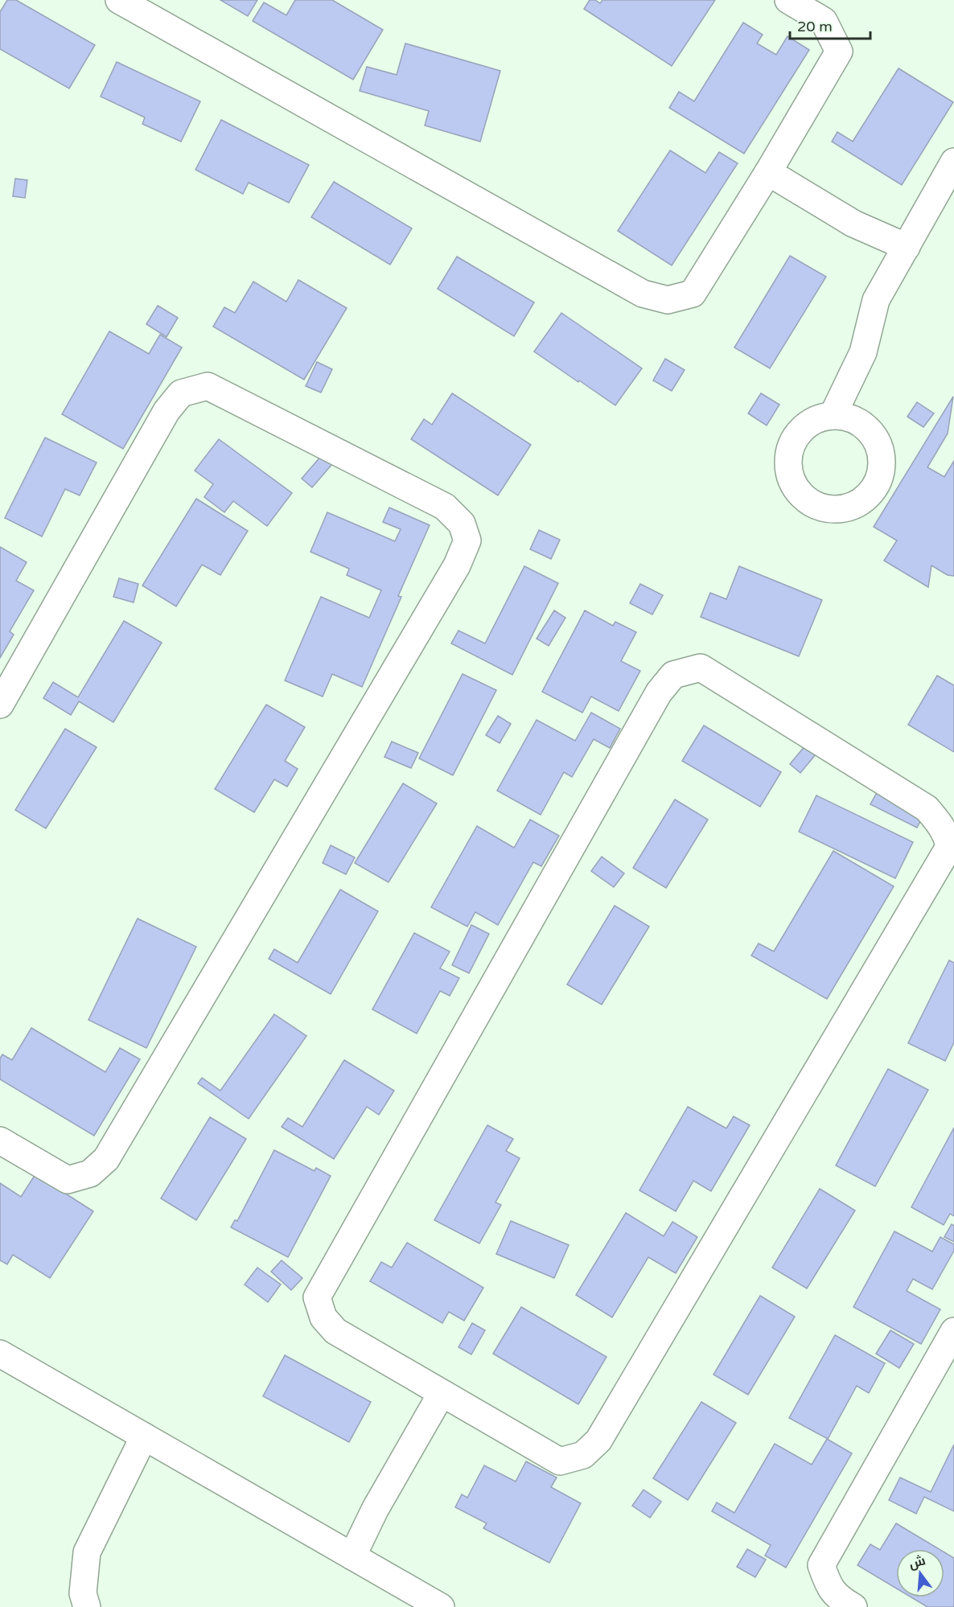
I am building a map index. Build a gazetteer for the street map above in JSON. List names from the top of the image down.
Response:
{
  "scale_bar": "20 m",
  "north": "top"
}
